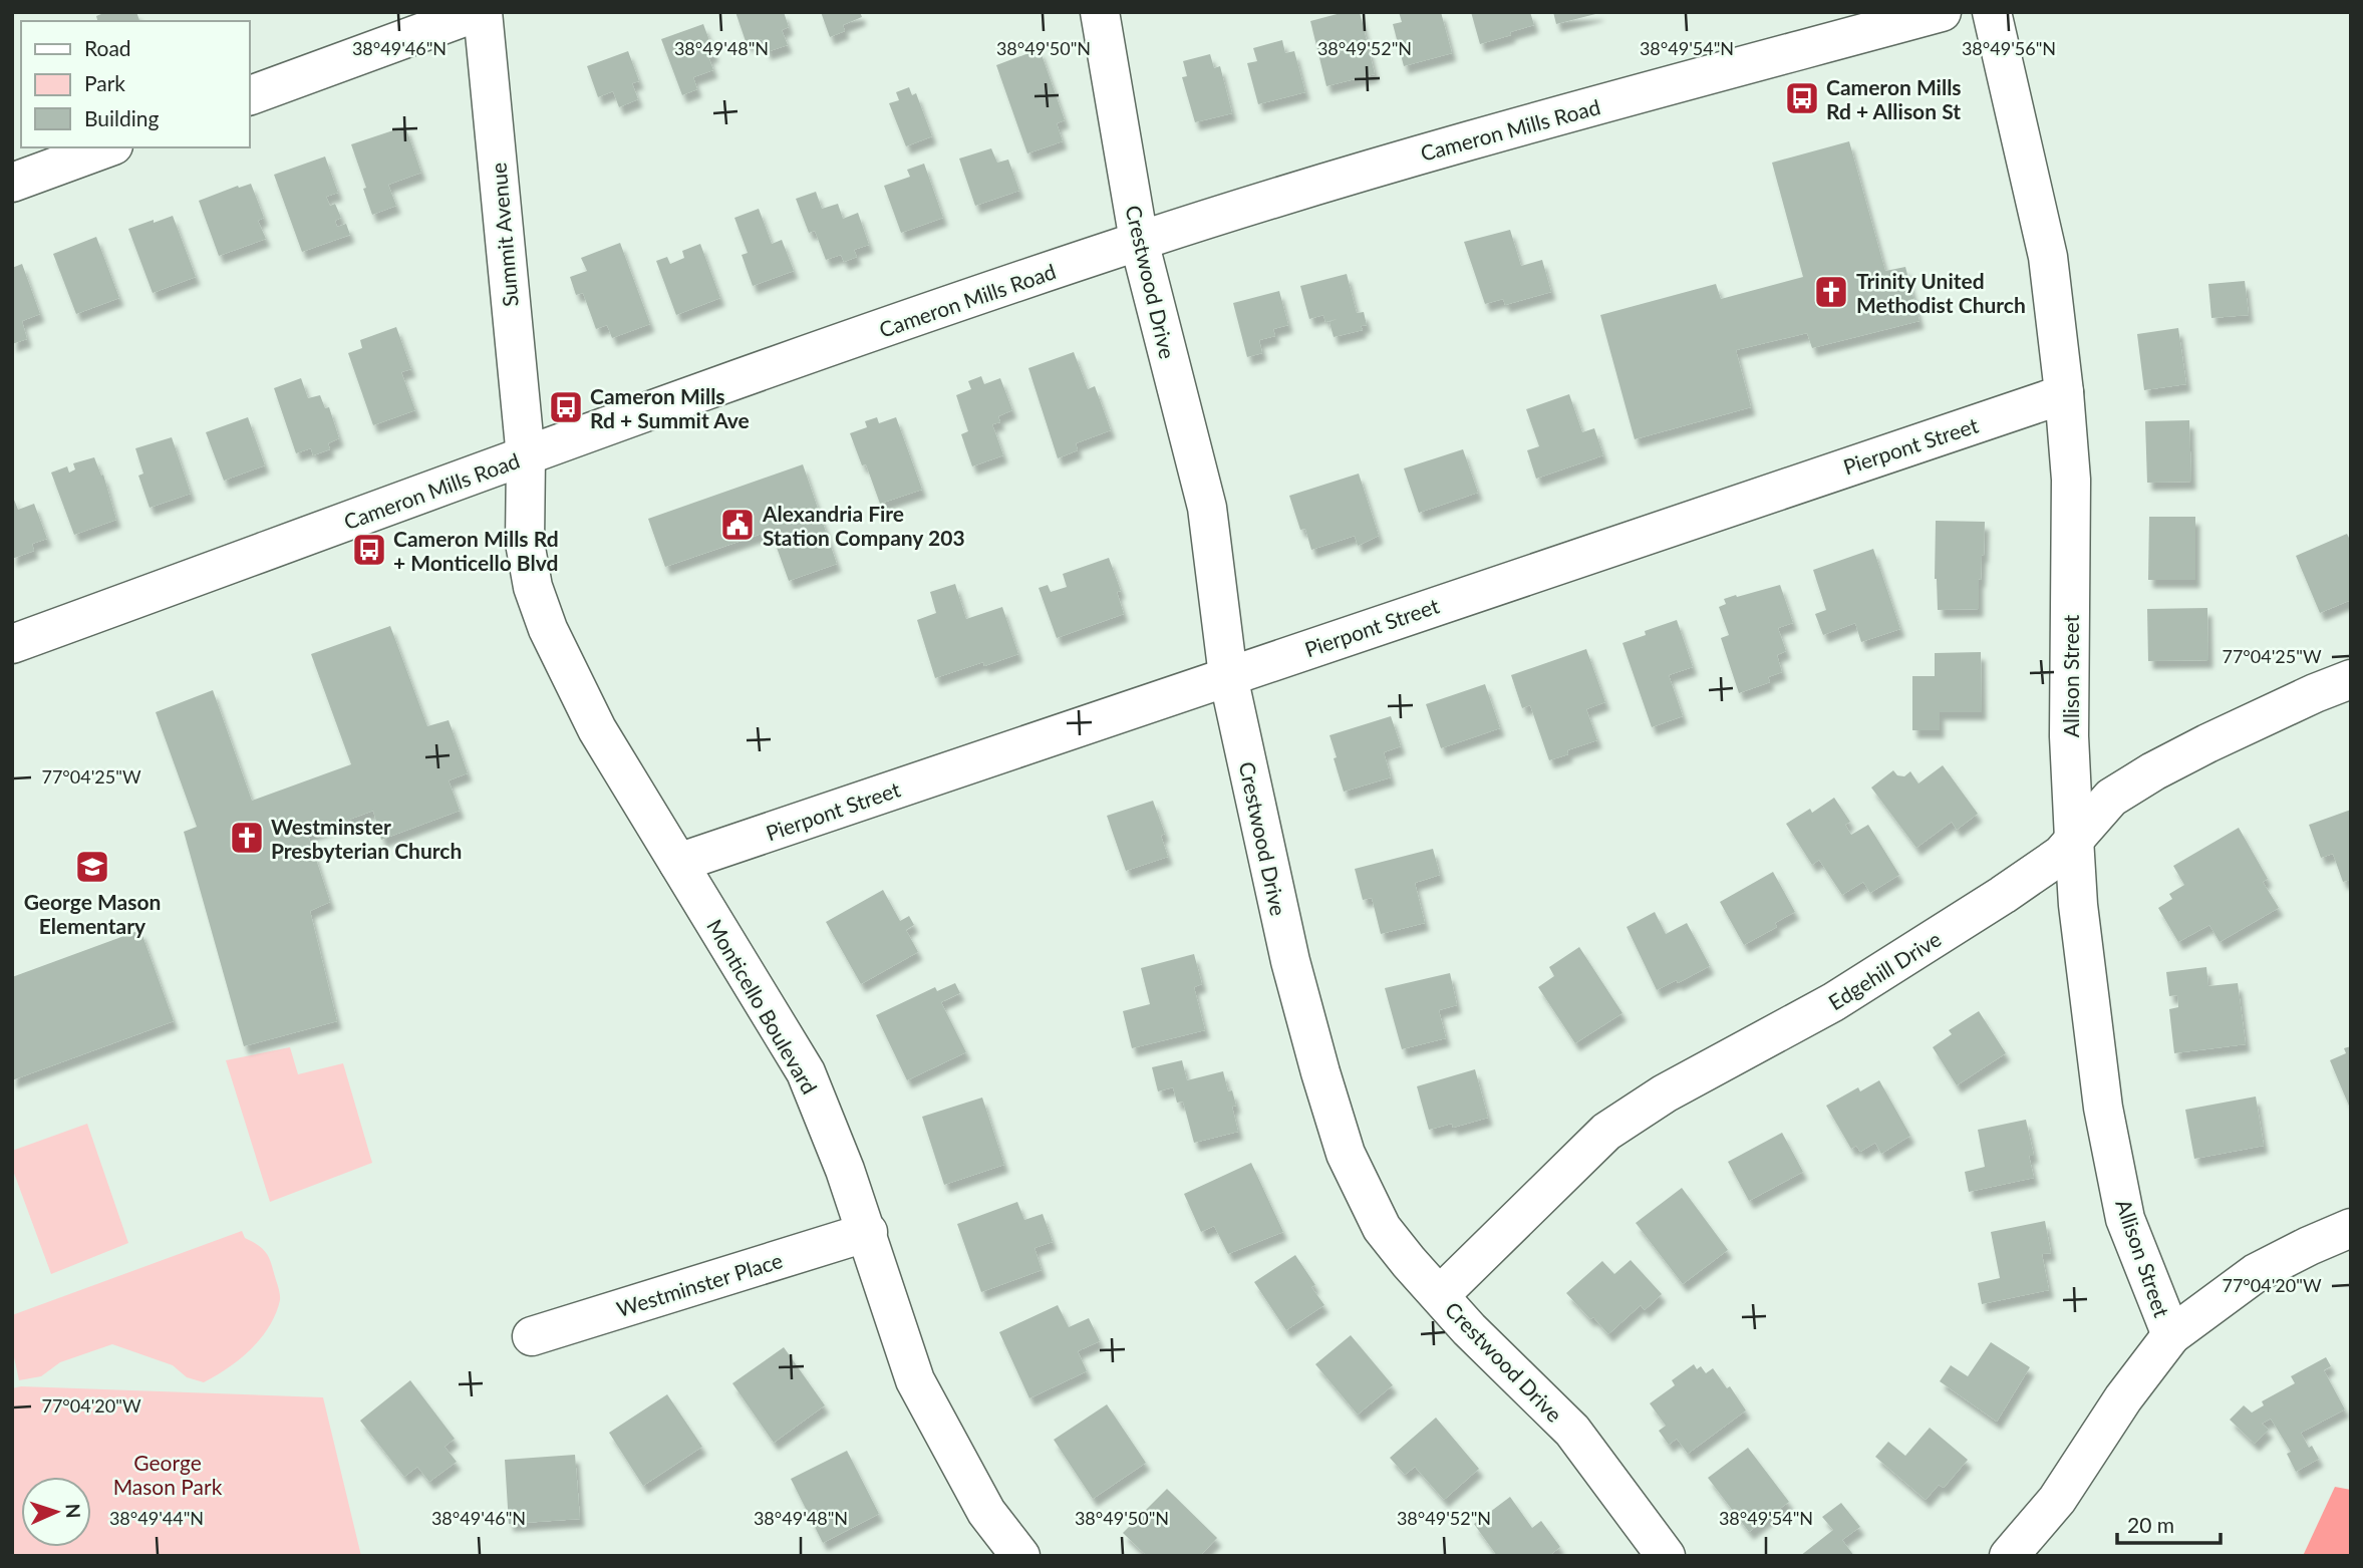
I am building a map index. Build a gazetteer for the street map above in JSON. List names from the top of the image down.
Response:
{
  "streets": {
    "street": [
      "Cameron Mills Road",
      "Summit Avenue",
      "Crestwood Drive",
      "Pierpont Street",
      "Allison Street",
      "Edgehill Drive",
      "Monticello Boulevard",
      "Westminster Place"
    ]
  },
  "crossings": [
    ["Cameron Mills Road", "Summit Avenue"],
    ["Cameron Mills Road", "Crestwood Drive"],
    ["Cameron Mills Road", "Monticello Boulevard"],
    ["Summit Avenue", "Monticello Boulevard"],
    ["Crestwood Drive", "Pierpont Street"],
    ["Crestwood Drive", "Edgehill Drive"],
    ["Pierpont Street", "Allison Street"],
    ["Pierpont Street", "Monticello Boulevard"],
    ["Allison Street", "Edgehill Drive"],
    ["Monticello Boulevard", "Westminster Place"]
  ],
  "parks": ["George Mason Park"],
  "places": {
    "bus stop": ["Cameron Mills Rd + Allison St", "Cameron Mills Rd + Summit Ave", "Cameron Mills Rd + Monticello Blvd"],
    "church": ["Trinity United Methodist Church", "Westminster Presbyterian Church"],
    "public building": ["Alexandria Fire Station Company 203"],
    "school or university": ["George Mason Elementary"]
  },
  "legend": ["Road", "Park", "Building"],
  "scale_bar": "20 m",
  "north": "right",
  "coordinates": [
    "38°49'46\"N",
    "38°49'48\"N",
    "38°49'50\"N",
    "38°49'52\"N",
    "38°49'54\"N",
    "38°49'56\"N",
    "77°04'25\"W",
    "77°04'20\"W",
    "38°49'44\"N"
  ]
}
